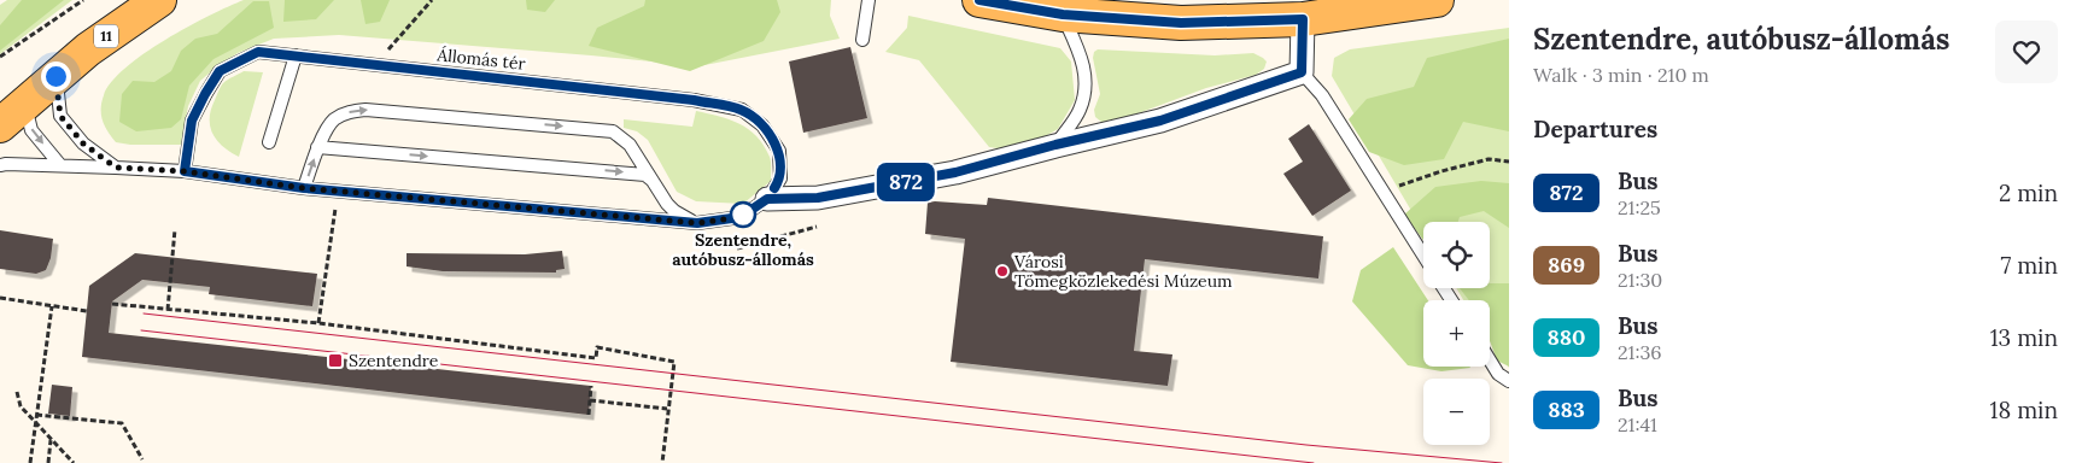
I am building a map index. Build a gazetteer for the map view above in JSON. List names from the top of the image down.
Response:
{
  "streets": {
    "main road": ["11"],
    "lane": ["Állomás tér"]
  },
  "places": {
    "other": ["Szentendre, autóbusz-állomás", "Városi Tömegközlekedési Múzeum"],
    "transit": ["Szentendre"]
  },
  "lines": ["bus line 872"],
  "page": {
    "on_map": "872",
    "heading": [
      ["Szentendre, autóbusz-állomás", "Walk · 3 min · 210 m"],
      "Departures"
    ],
    "list": [
      {
        "mark": "872",
        "name": "Bus",
        "note": "21:25",
        "value": "2 min"
      },
      {
        "mark": "869",
        "name": "Bus",
        "note": "21:30",
        "value": "7 min"
      },
      {
        "mark": "880",
        "name": "Bus",
        "note": "21:36",
        "value": "13 min"
      },
      {
        "mark": "883",
        "name": "Bus",
        "note": "21:41",
        "value": "18 min"
      }
    ],
    "map_buttons": ["+", "−"]
  }
}
